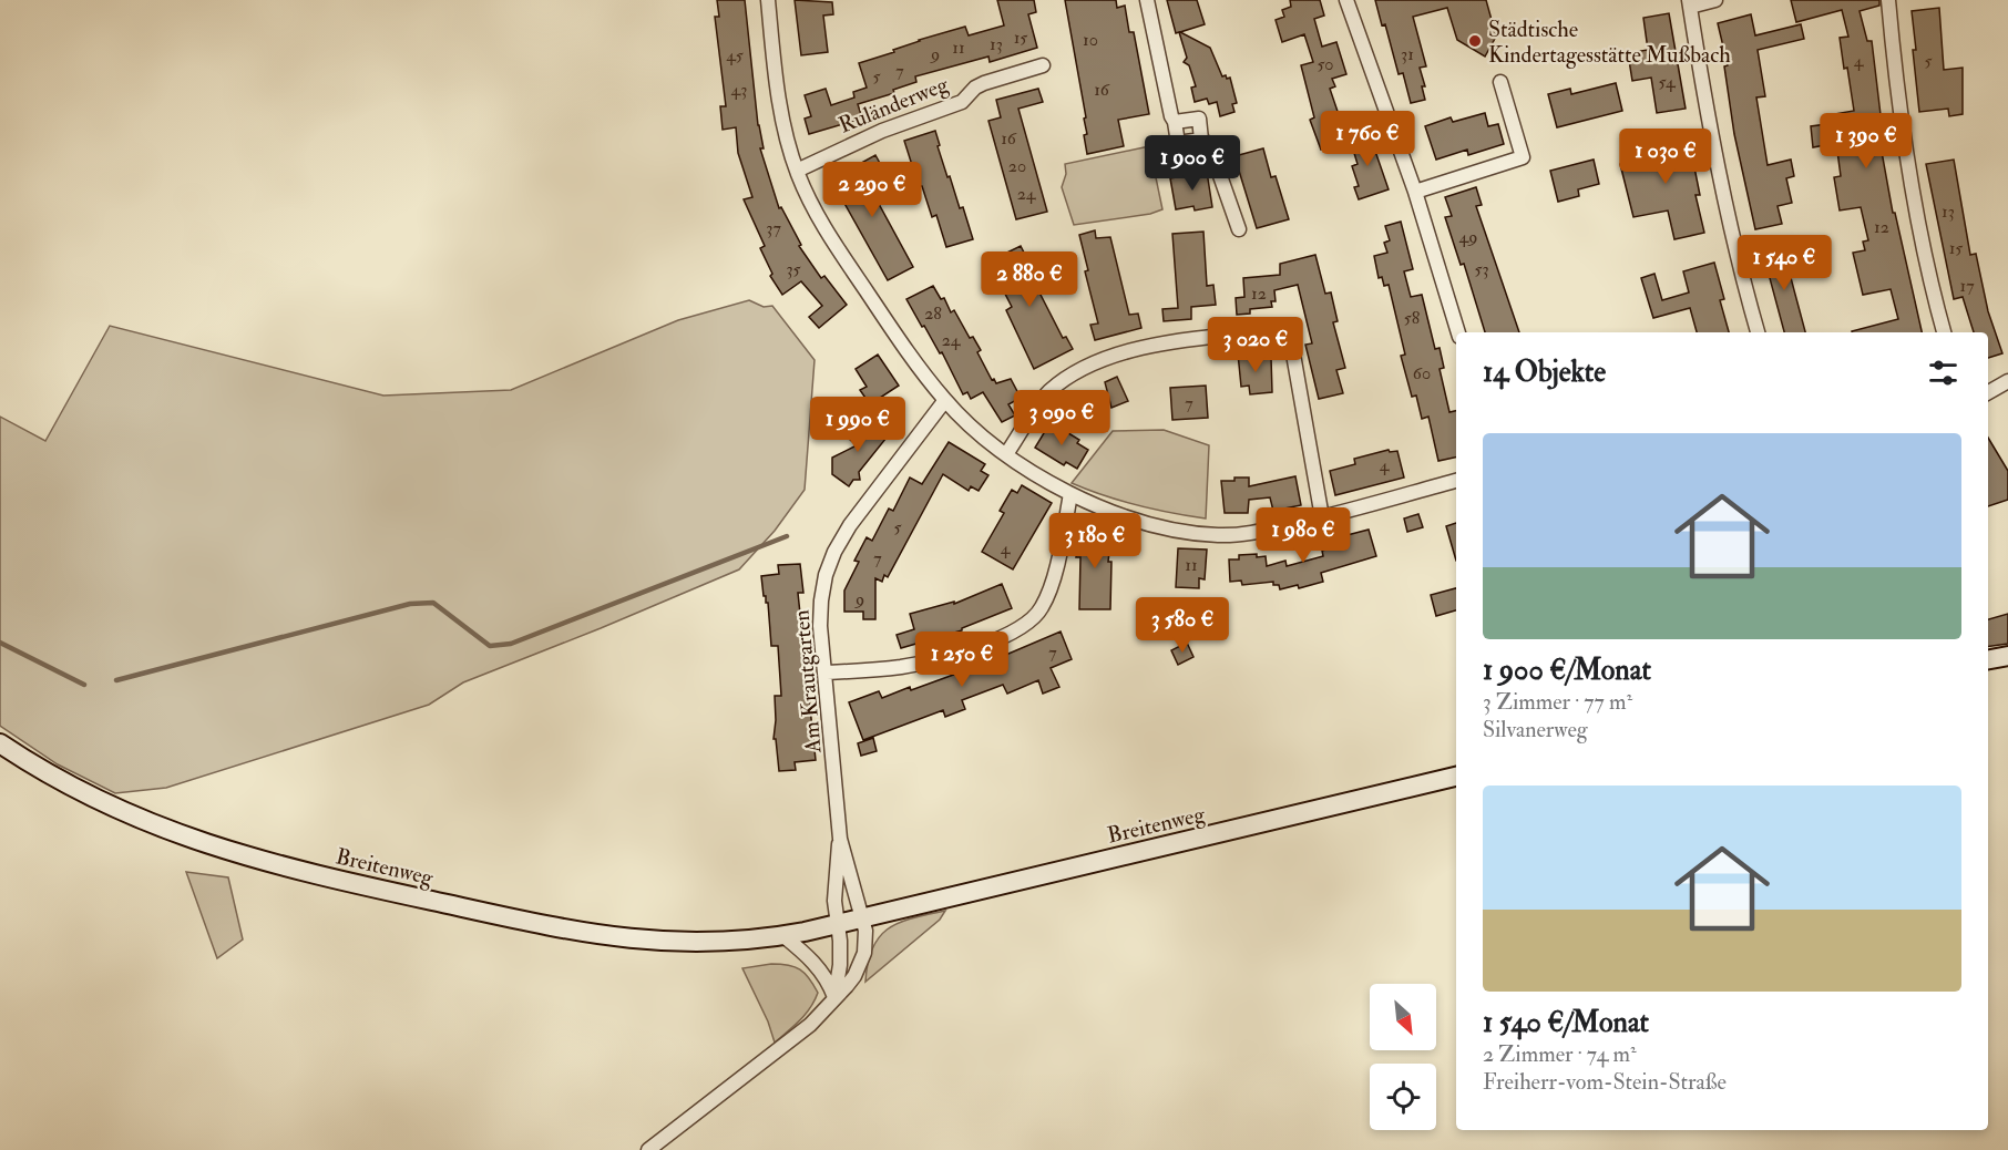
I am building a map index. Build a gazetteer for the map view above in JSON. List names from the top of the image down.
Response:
{
  "streets": {
    "main road": ["Breitenweg"],
    "street": ["Ruländerweg", "Am Krautgarten"]
  },
  "crossings": [
    ["Am Krautgarten", "Breitenweg"]
  ],
  "places": ["Städtische Kindertagesstätte Mußbach"],
  "house_numbers": [
    "15",
    "10",
    "13",
    "11",
    "9",
    "31",
    "45",
    "4",
    "5",
    "50",
    "7",
    "5",
    "54",
    "43",
    "16",
    "16",
    "20",
    "24",
    "13",
    "12",
    "37",
    "49",
    "15",
    "35",
    "53",
    "17",
    "12",
    "28",
    "58",
    "24",
    "60",
    "7",
    "4",
    "5",
    "4",
    "7",
    "11",
    "9",
    "7"
  ],
  "north": "bottom right",
  "page": {
    "price": [
      "1 760 €",
      "1 390 €",
      "1 030 €",
      "1 900 €",
      "2 290 €",
      "1 540 €",
      "2 880 €",
      "3 020 €",
      "3 090 €",
      "1 990 €",
      "1 980 €",
      "3 180 €",
      "3 580 €",
      "1 250 €"
    ],
    "heading": "14 Objekte",
    "list": [
      {
        "name": "1 900 €/Monat",
        "note": "3 Zimmer · 77 m² · Silvanerweg"
      },
      {
        "name": "1 540 €/Monat",
        "note": "2 Zimmer · 74 m² · Freiherr-vom-Stein-Straße"
      }
    ]
  }
}
